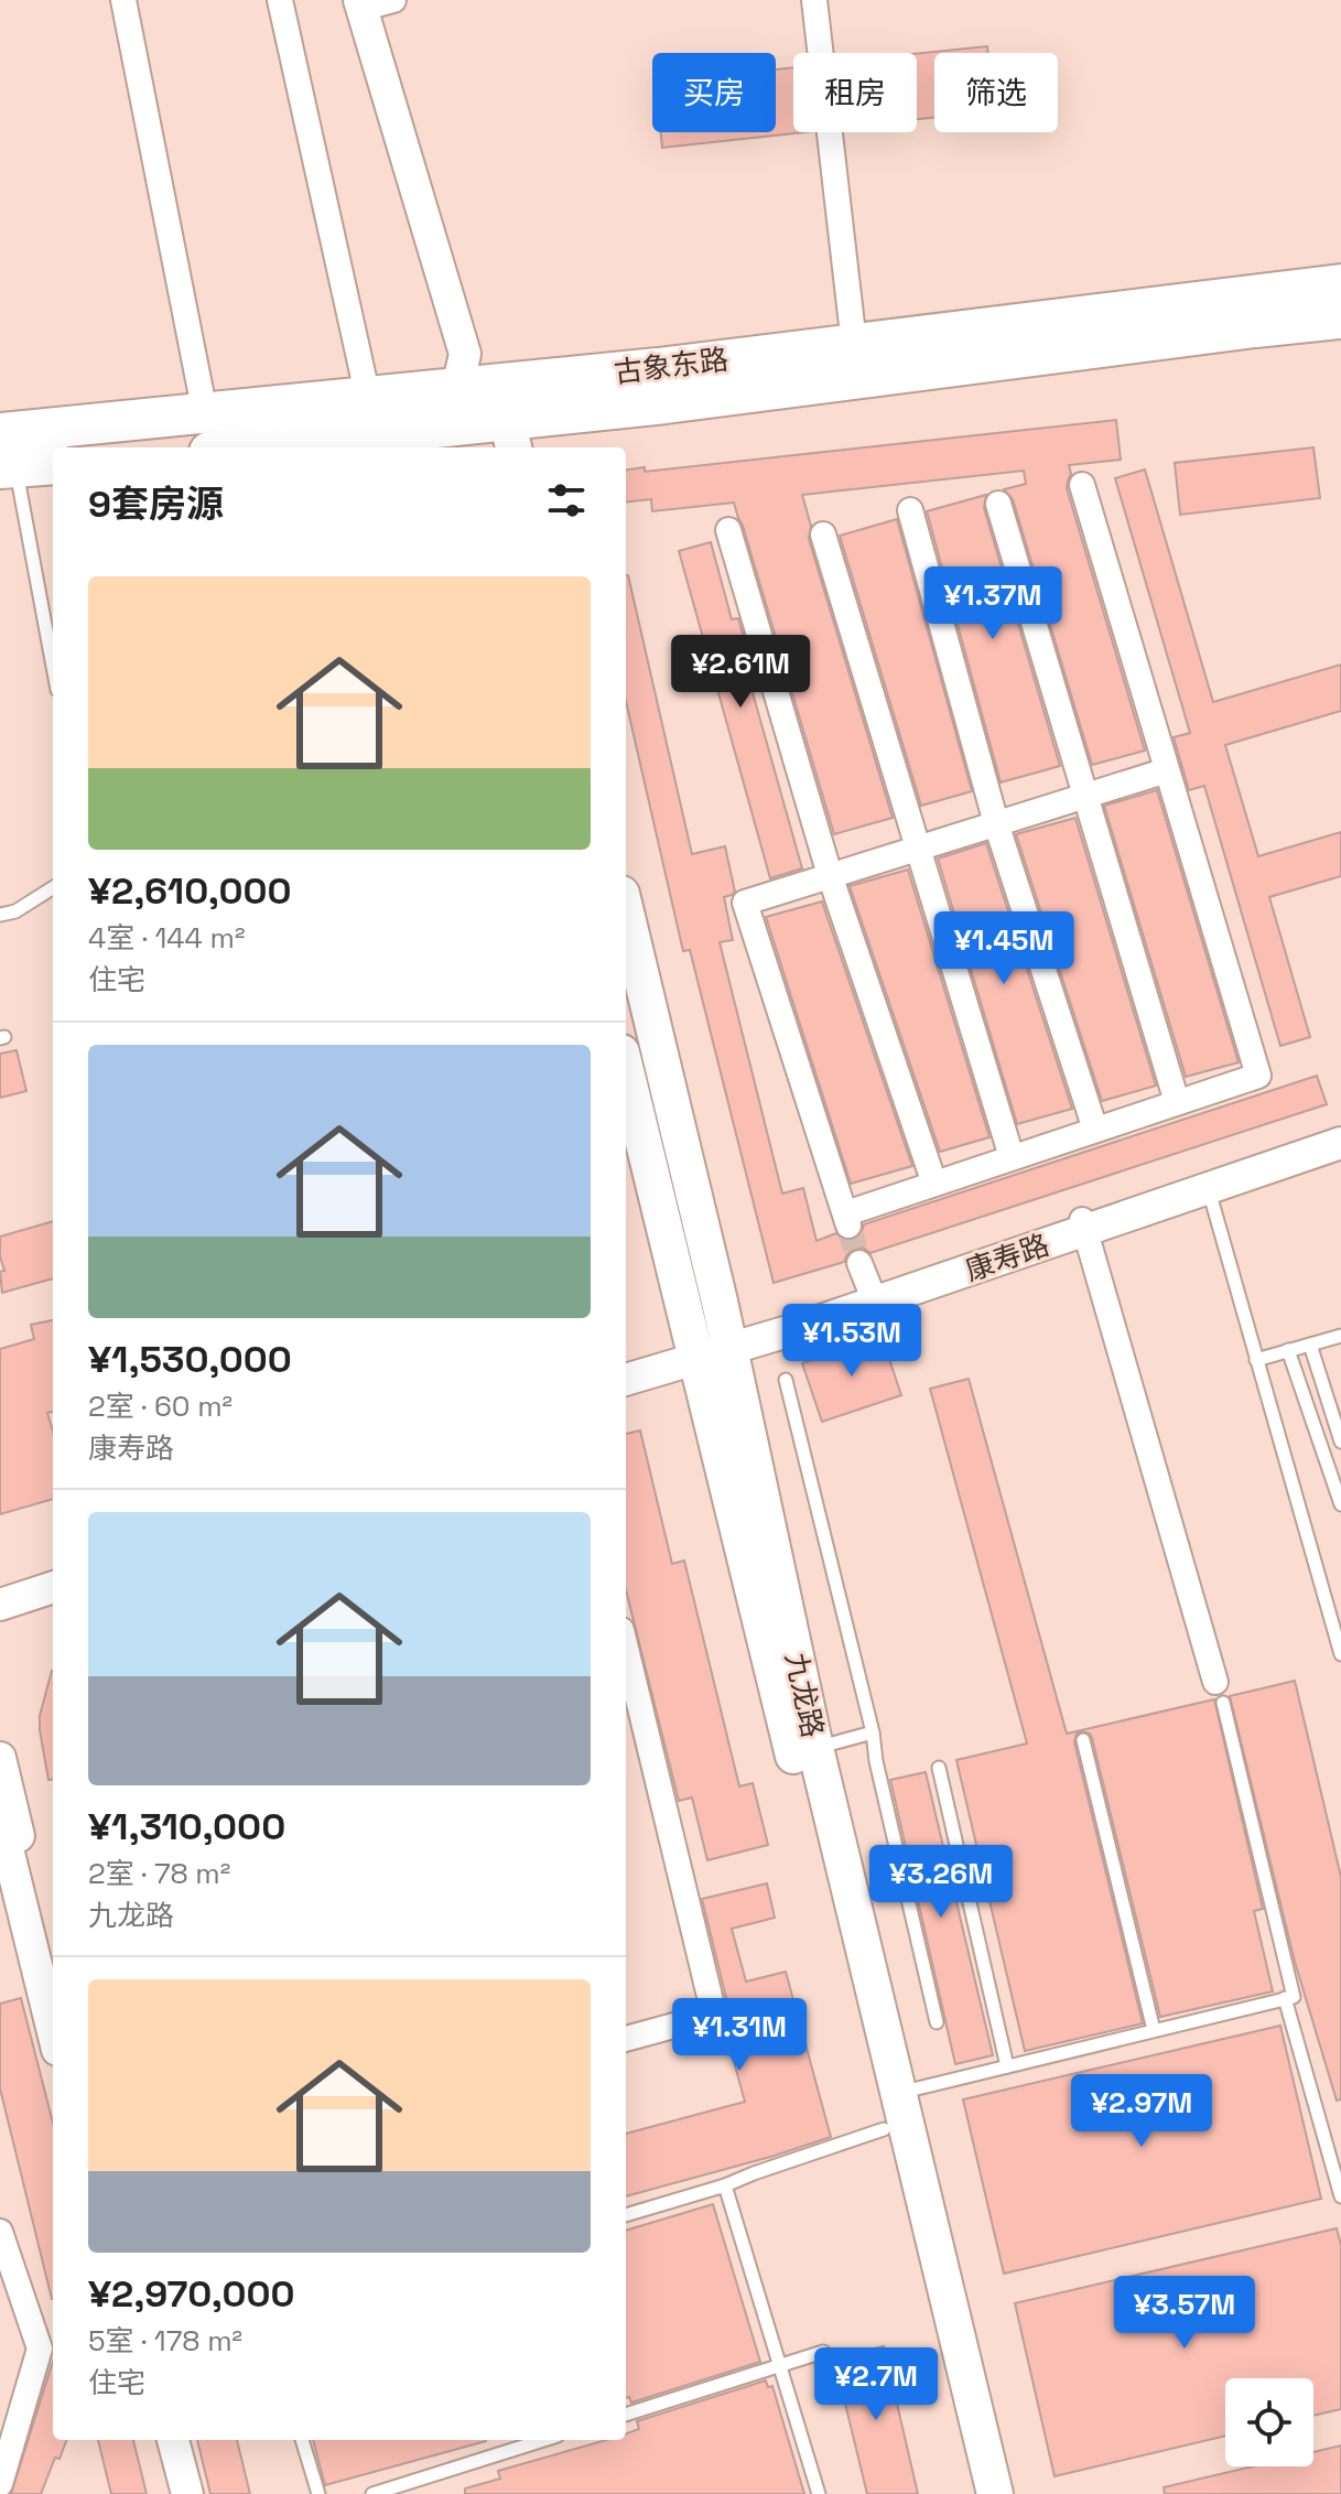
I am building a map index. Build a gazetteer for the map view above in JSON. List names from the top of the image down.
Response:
{
  "streets": {
    "main road": ["古象东路", "九龙路"],
    "street": ["康寿路"]
  },
  "crossings": [
    ["康寿路", "九龙路"]
  ],
  "page": {
    "chip": ["买房", "租房", "筛选"],
    "heading": "9套房源",
    "list": [
      {
        "name": "¥2,610,000",
        "note": "4室 · 144 m² · 住宅"
      },
      {
        "name": "¥1,530,000",
        "note": "2室 · 60 m² · 康寿路"
      },
      {
        "name": "¥1,310,000",
        "note": "2室 · 78 m² · 九龙路"
      },
      {
        "name": "¥2,970,000",
        "note": "5室 · 178 m² · 住宅"
      }
    ],
    "price": [
      "¥1.37M",
      "¥2.61M",
      "¥1.45M",
      "¥1.53M",
      "¥3.26M",
      "¥1.31M",
      "¥2.97M",
      "¥3.57M",
      "¥2.7M"
    ]
  }
}
